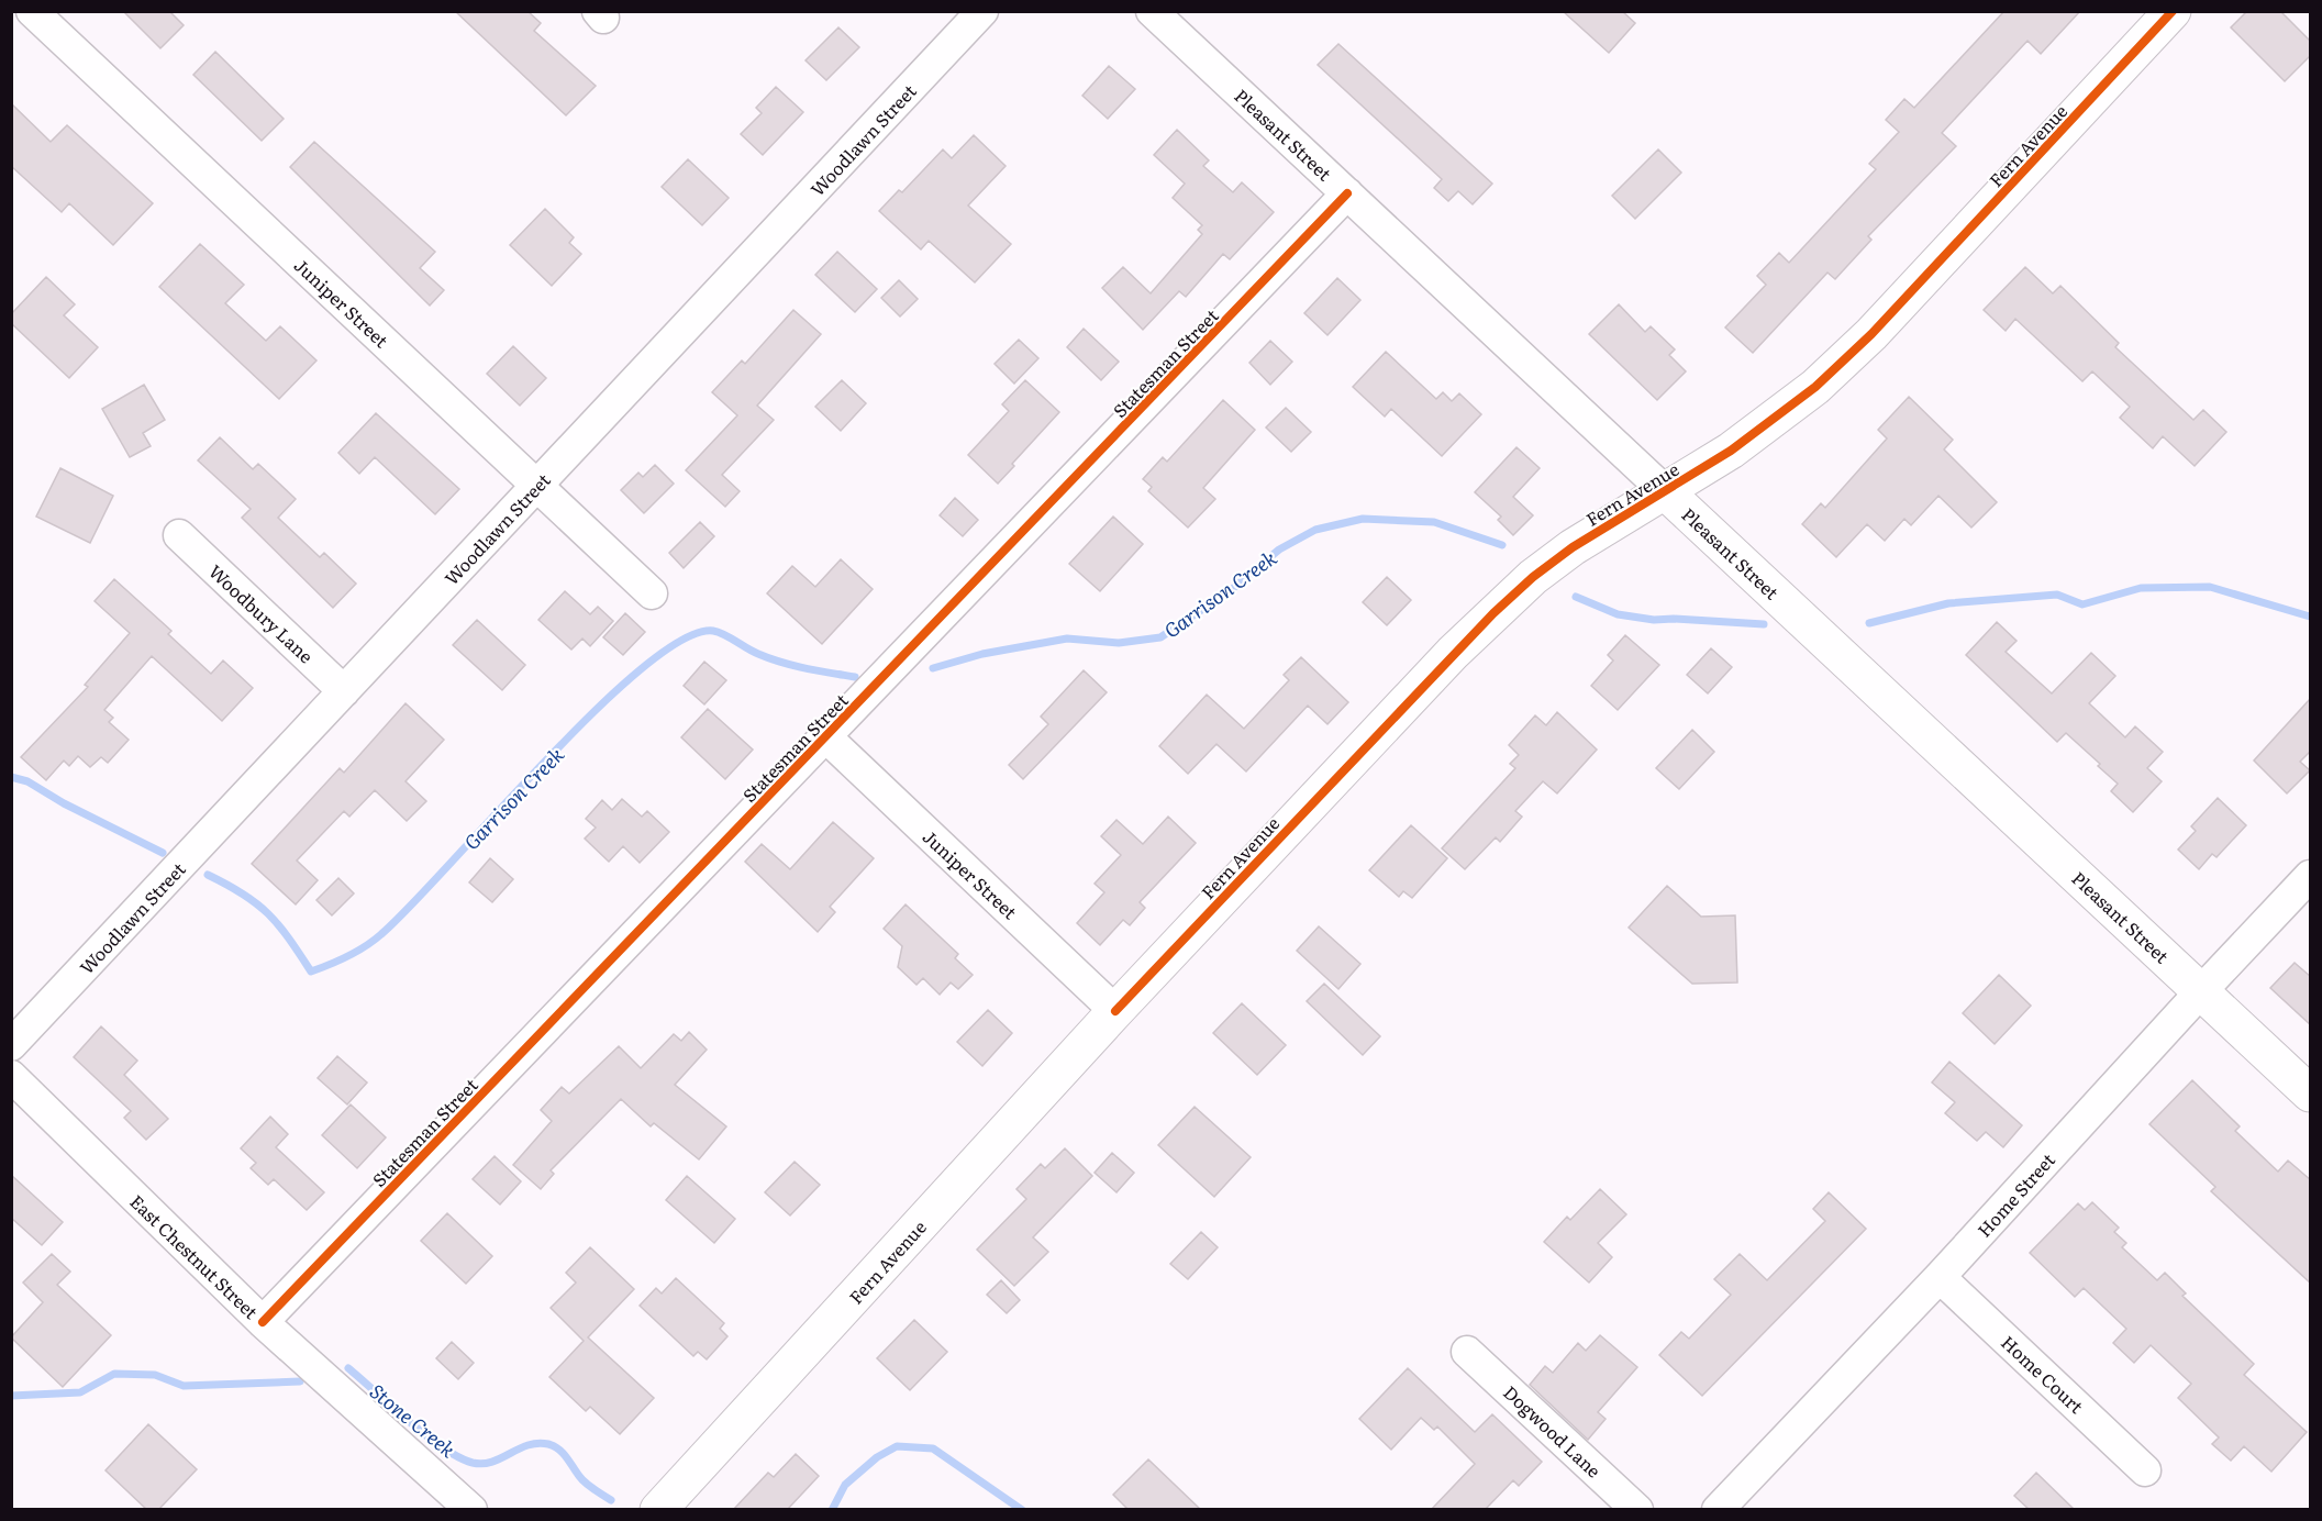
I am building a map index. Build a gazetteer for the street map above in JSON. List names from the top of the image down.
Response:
{
  "streets": {
    "main road": ["Pleasant Street", "Fern Avenue"],
    "street": [
      "Woodlawn Street",
      "Juniper Street",
      "Statesman Street",
      "Woodbury Lane",
      "Home Street",
      "East Chestnut Street",
      "Home Court",
      "Dogwood Lane"
    ]
  },
  "crossings": [
    ["Pleasant Street", "Fern Avenue"],
    ["Pleasant Street", "Statesman Street"],
    ["Pleasant Street", "Home Street"],
    ["Woodlawn Street", "Juniper Street"],
    ["Woodlawn Street", "Woodbury Lane"],
    ["Fern Avenue", "Juniper Street"],
    ["Juniper Street", "Statesman Street"],
    ["Statesman Street", "East Chestnut Street"],
    ["Home Street", "Home Court"]
  ],
  "water": ["Garrison Creek", "Stone Creek"]
}
